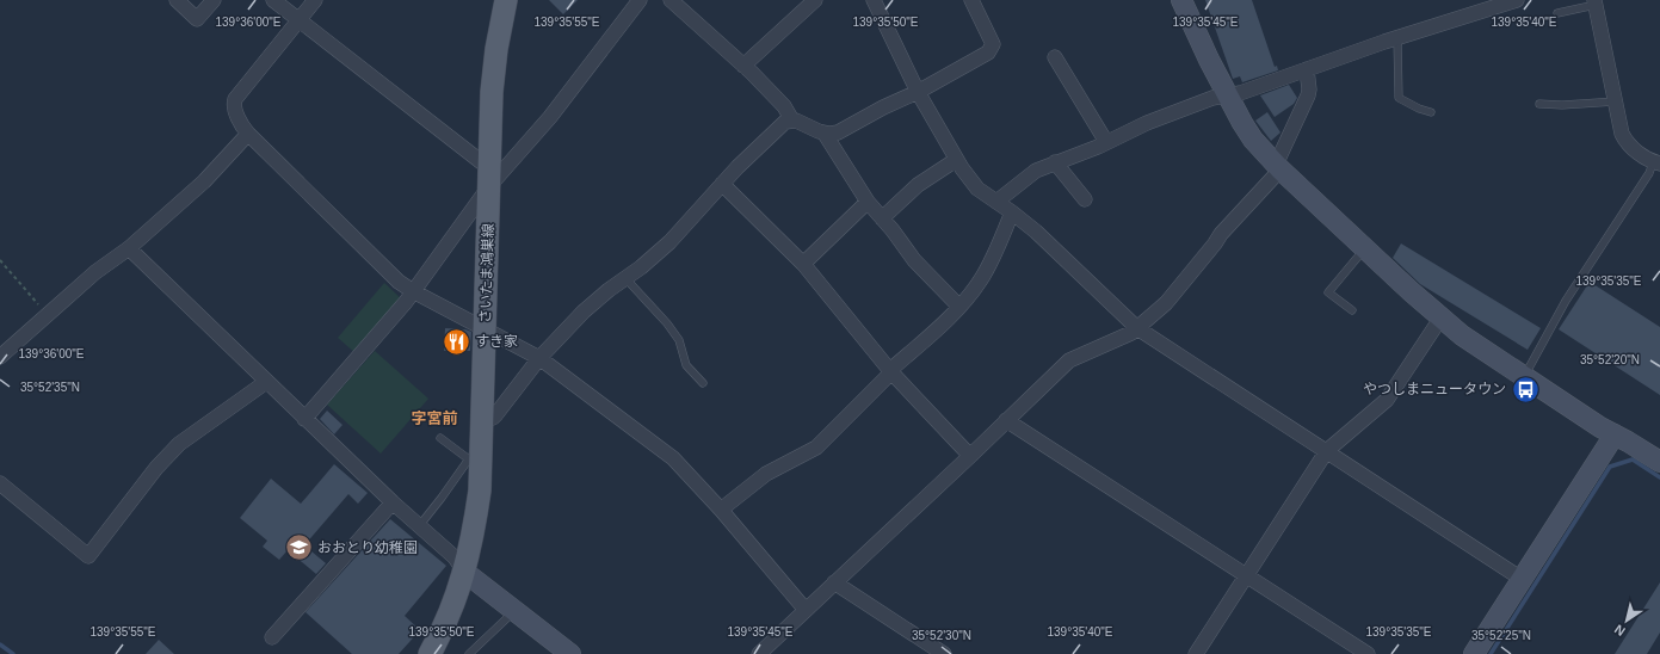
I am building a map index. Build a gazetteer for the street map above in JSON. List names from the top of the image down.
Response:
{
  "streets": {
    "main road": ["さいたま鴻巣線"]
  },
  "districts": ["字宮前"],
  "places": {
    "restaurant": ["すき家"],
    "bus stop": ["やつしまニュータウン"],
    "school or university": ["おおとり幼稚園"]
  },
  "north": "bottom left",
  "coordinates": [
    "139°36'00\"E",
    "139°35'55\"E",
    "139°35'50\"E",
    "139°35'45\"E",
    "139°35'40\"E",
    "139°35'35\"E",
    "35°52'20\"N",
    "35°52'35\"N",
    "35°52'30\"N",
    "35°52'25\"N"
  ]
}
